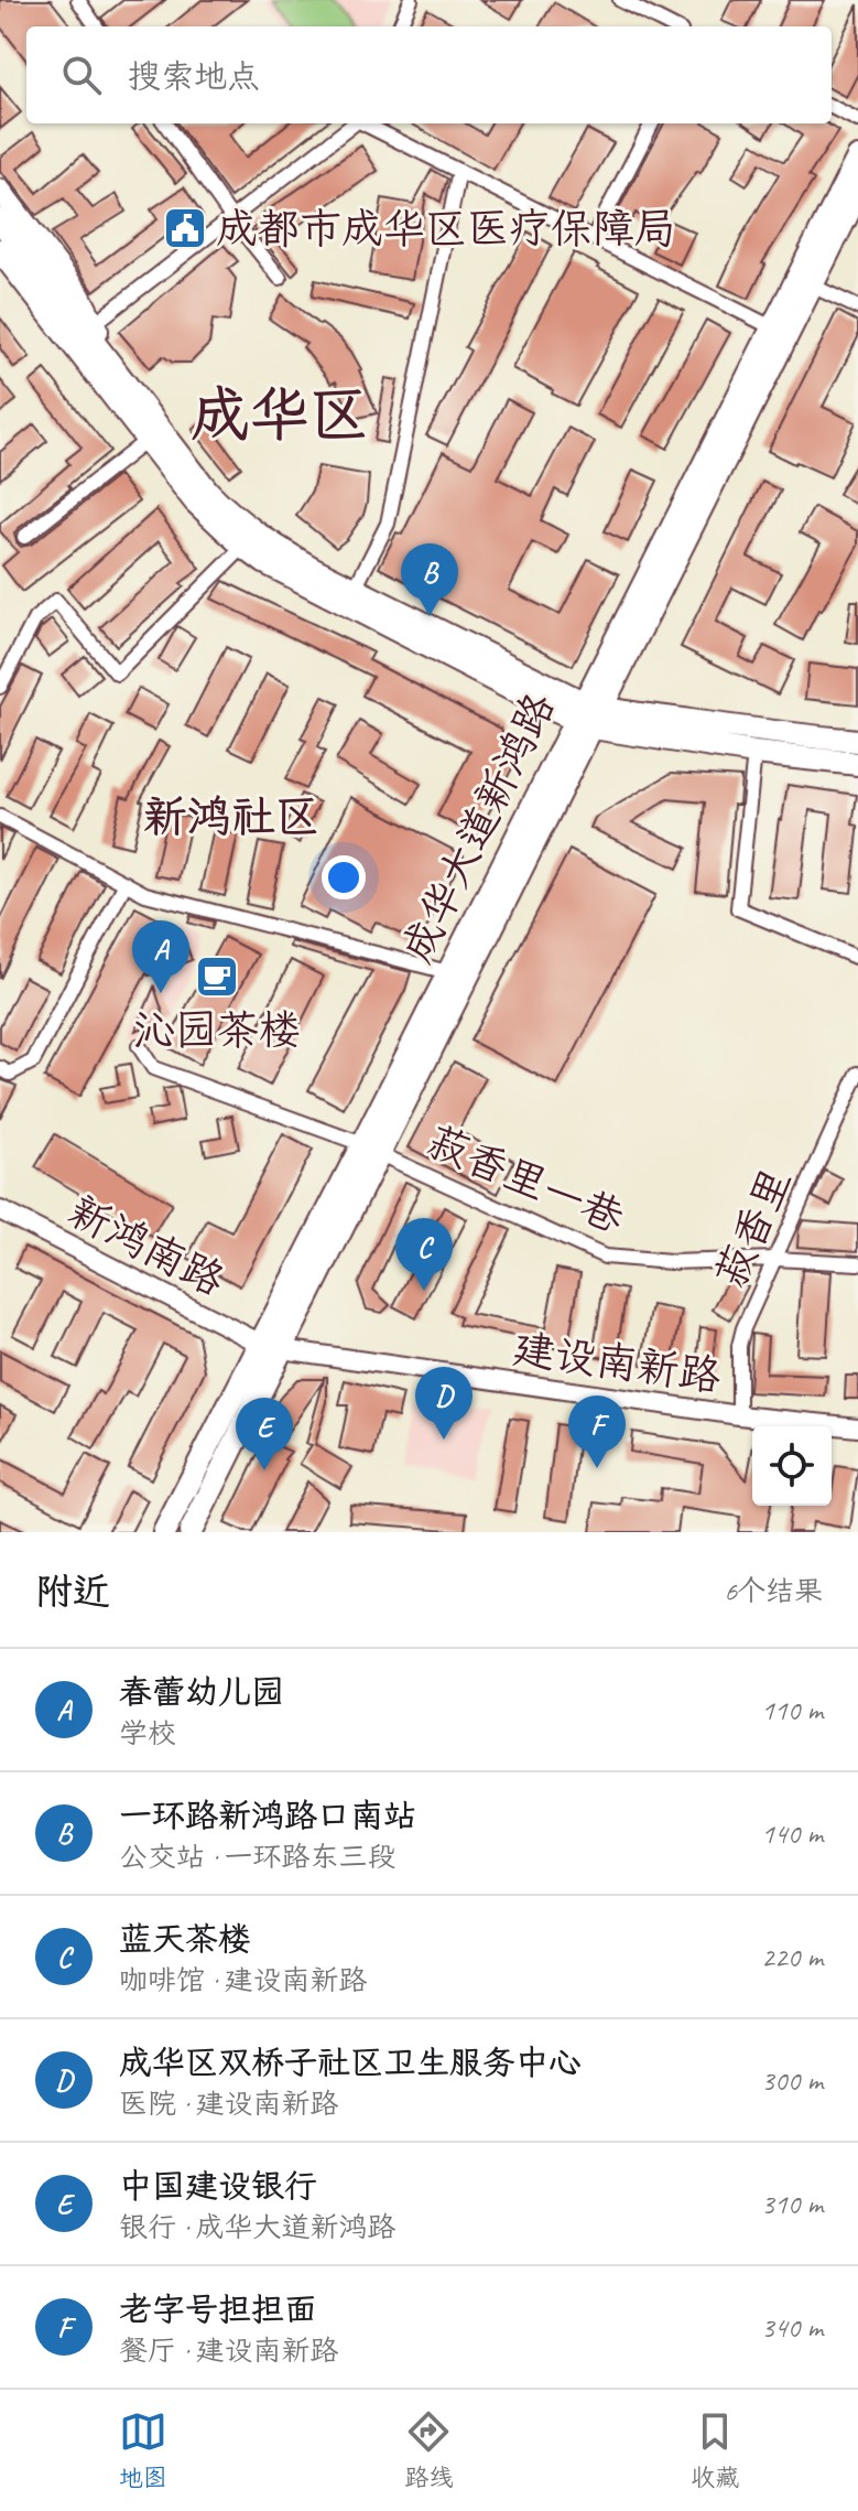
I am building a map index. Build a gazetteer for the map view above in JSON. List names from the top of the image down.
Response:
{
  "streets": {
    "main road": ["成华大道新鸿路"],
    "street": [
      "菽香里一巷",
      "菽香里",
      "新鸿南路",
      "建设南新路"
    ]
  },
  "crossings": [
    ["成华大道新鸿路", "菽香里一巷"],
    ["成华大道新鸿路", "新鸿南路"],
    ["成华大道新鸿路", "建设南新路"],
    ["菽香里一巷", "菽香里"],
    ["菽香里", "建设南新路"],
    ["新鸿南路", "建设南新路"]
  ],
  "districts": ["成华区", "新鸿社区"],
  "places": {
    "public building": ["成都市成华区医疗保障局"],
    "cafe": ["沁园茶楼"]
  },
  "page": {
    "search": "搜索地点",
    "pins": [
      "B",
      "A",
      "C",
      "D",
      "F",
      "E"
    ],
    "heading": ["附近", "6个结果"],
    "list": [
      {
        "mark": "A",
        "name": "春蕾幼儿园",
        "note": "学校",
        "value": "110 m"
      },
      {
        "mark": "B",
        "name": "一环路新鸿路口南站",
        "note": "公交站 · 一环路东三段",
        "value": "140 m"
      },
      {
        "mark": "C",
        "name": "蓝天茶楼",
        "note": "咖啡馆 · 建设南新路",
        "value": "220 m"
      },
      {
        "mark": "D",
        "name": "成华区双桥子社区卫生服务中心",
        "note": "医院 · 建设南新路",
        "value": "300 m"
      },
      {
        "mark": "E",
        "name": "中国建设银行",
        "note": "银行 · 成华大道新鸿路",
        "value": "310 m"
      },
      {
        "mark": "F",
        "name": "老字号担担面",
        "note": "餐厅 · 建设南新路",
        "value": "340 m"
      }
    ],
    "nav": ["地图", "路线", "收藏"]
  }
}
